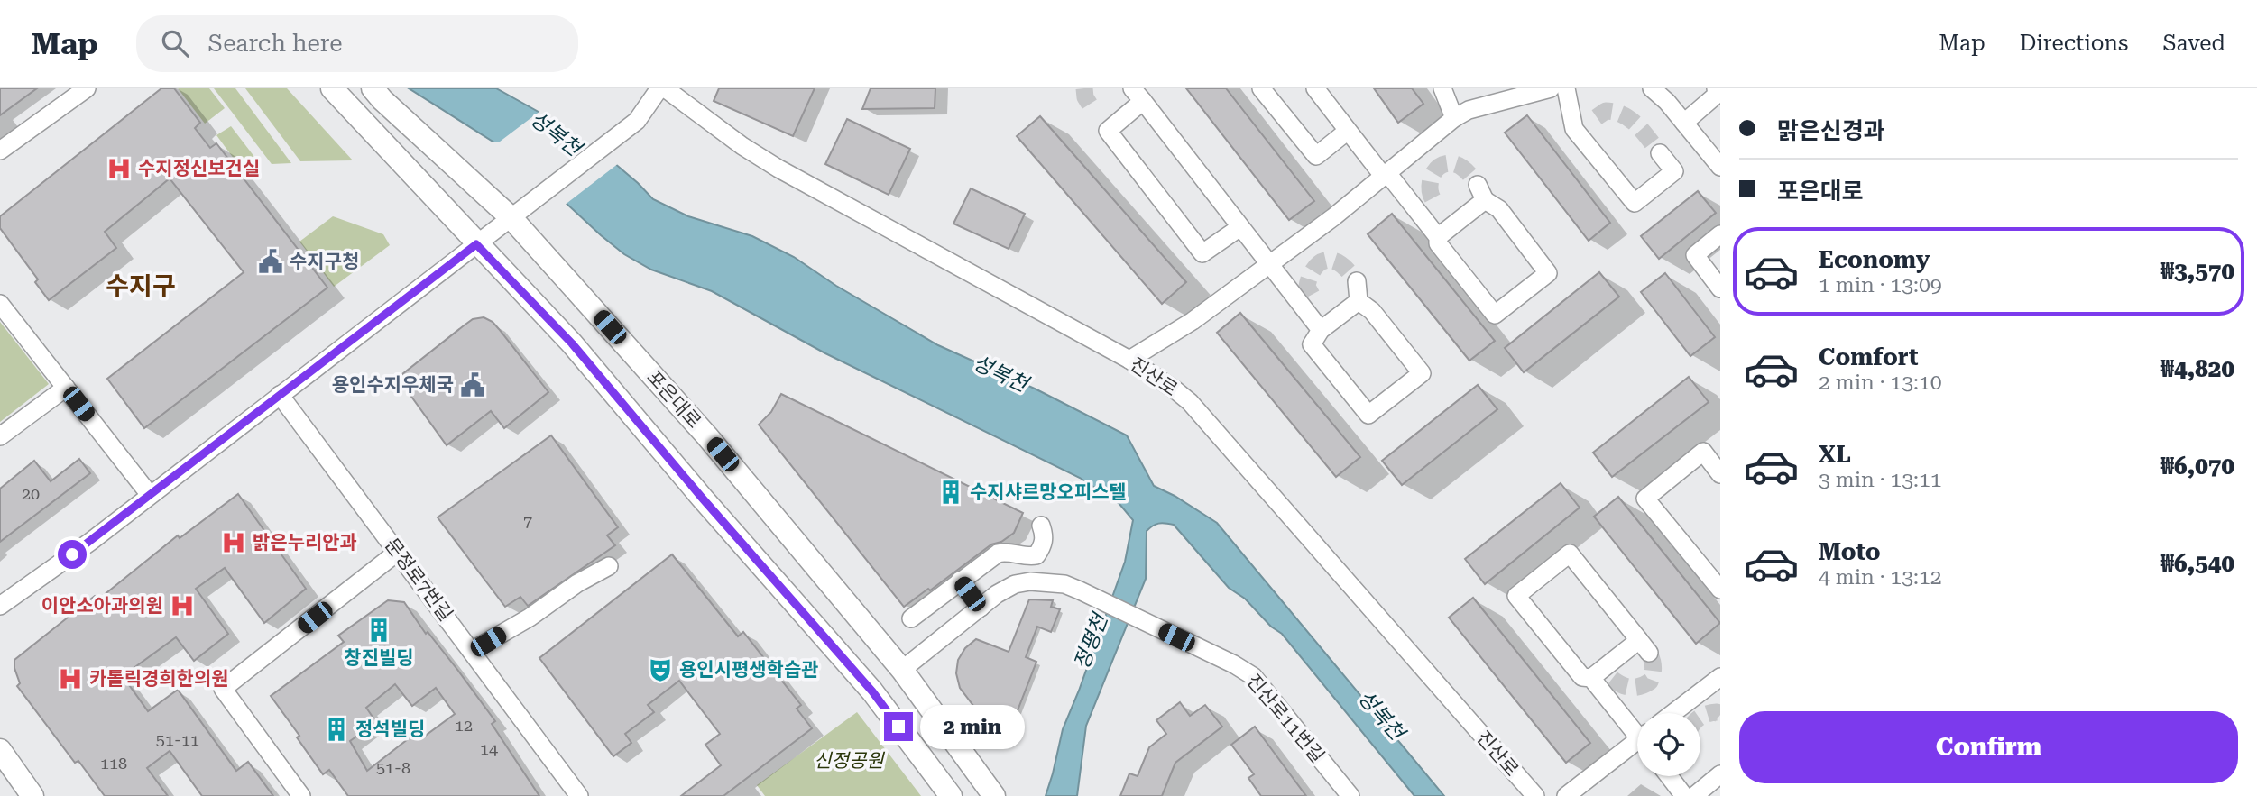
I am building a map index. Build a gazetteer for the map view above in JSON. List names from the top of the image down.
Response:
{
  "streets": {
    "main road": ["포은대로"],
    "street": ["진산로", "문정로7번길", "진산로11번길"]
  },
  "districts": ["수지구"],
  "water": ["성복천", "정평천"],
  "parks": ["신정공원"],
  "places": {
    "hospital": [
      "수지정신보건실",
      "밝은누리안과",
      "이안소아과의원",
      "카톨릭경희한의원"
    ],
    "public building": ["수지구청", "용인수지우체국"],
    "building": ["수지샤르망오피스텔", "창진빌딩", "정석빌딩"],
    "theatre": ["용인시평생학습관"]
  },
  "house_numbers": [
    "20",
    "7",
    "12",
    "51-11",
    "14",
    "118",
    "51-8"
  ],
  "page": {
    "header": "Map",
    "search": "Search here",
    "nav": ["Map", "Directions", "Saved"],
    "banner": ["맑은신경과", "포은대로"],
    "list": [
      {
        "name": "Economy",
        "note": "1 min · 13:09",
        "value": "₩3,570"
      },
      {
        "name": "Comfort",
        "note": "2 min · 13:10",
        "value": "₩4,820"
      },
      {
        "name": "XL",
        "note": "3 min · 13:11",
        "value": "₩6,070"
      },
      {
        "name": "Moto",
        "note": "4 min · 13:12",
        "value": "₩6,540"
      }
    ],
    "buttons": "Confirm",
    "bubble": "2 min"
  }
}
